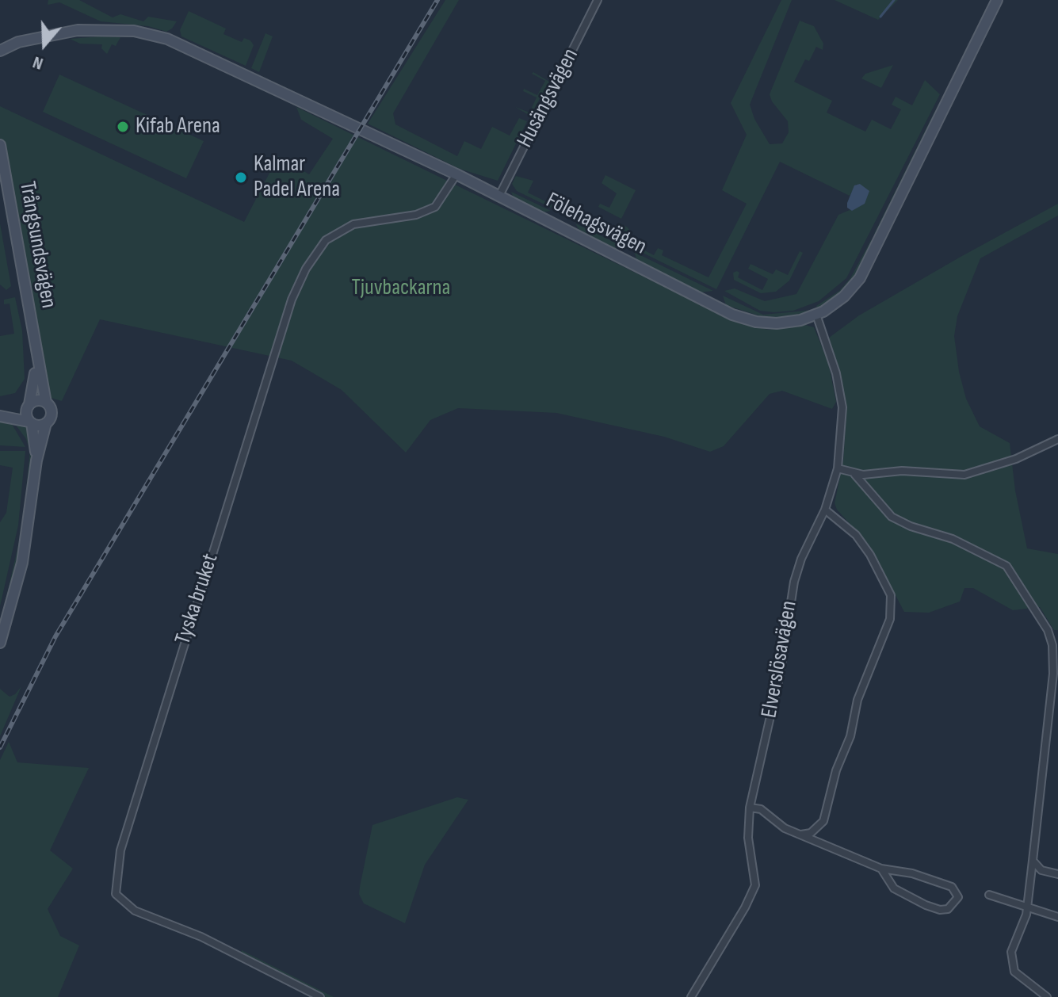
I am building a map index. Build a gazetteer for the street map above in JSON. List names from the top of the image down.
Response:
{
  "streets": {
    "street": [
      "Husängsvägen",
      "Fölehagsvägen",
      "Trångsundsvägen",
      "Tyska bruket",
      "Elverslösavägen"
    ]
  },
  "crossings": [
    ["Husängsvägen", "Fölehagsvägen"],
    ["Fölehagsvägen", "Tyska bruket"],
    ["Fölehagsvägen", "Elverslösavägen"]
  ],
  "parks": ["Tjuvbackarna"],
  "places": ["Kifab Arena", "Kalmar Padel Arena"],
  "north": "bottom"
}
